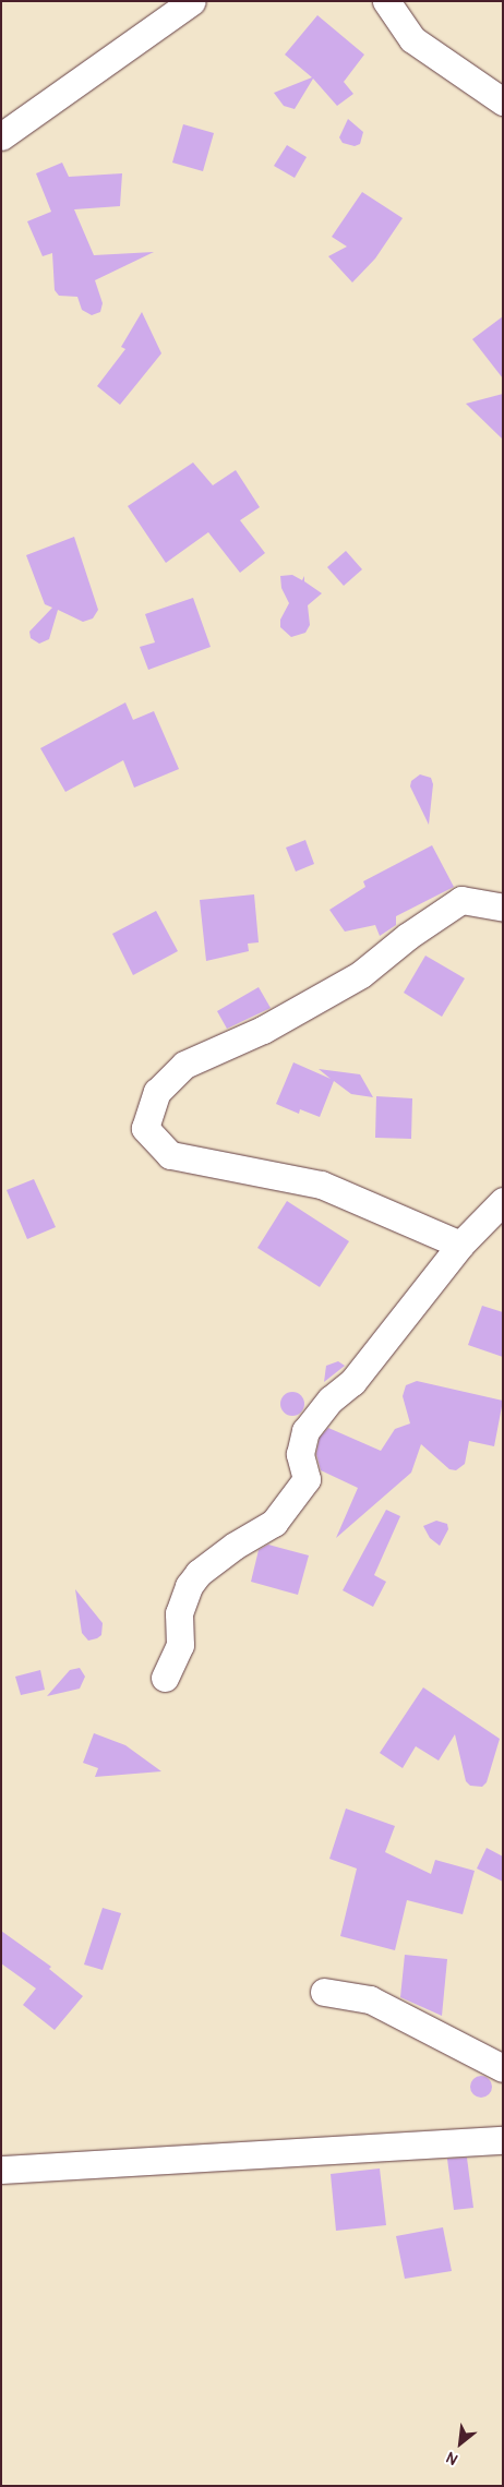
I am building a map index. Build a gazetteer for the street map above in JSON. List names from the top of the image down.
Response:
{
  "north": "bottom left"
}
